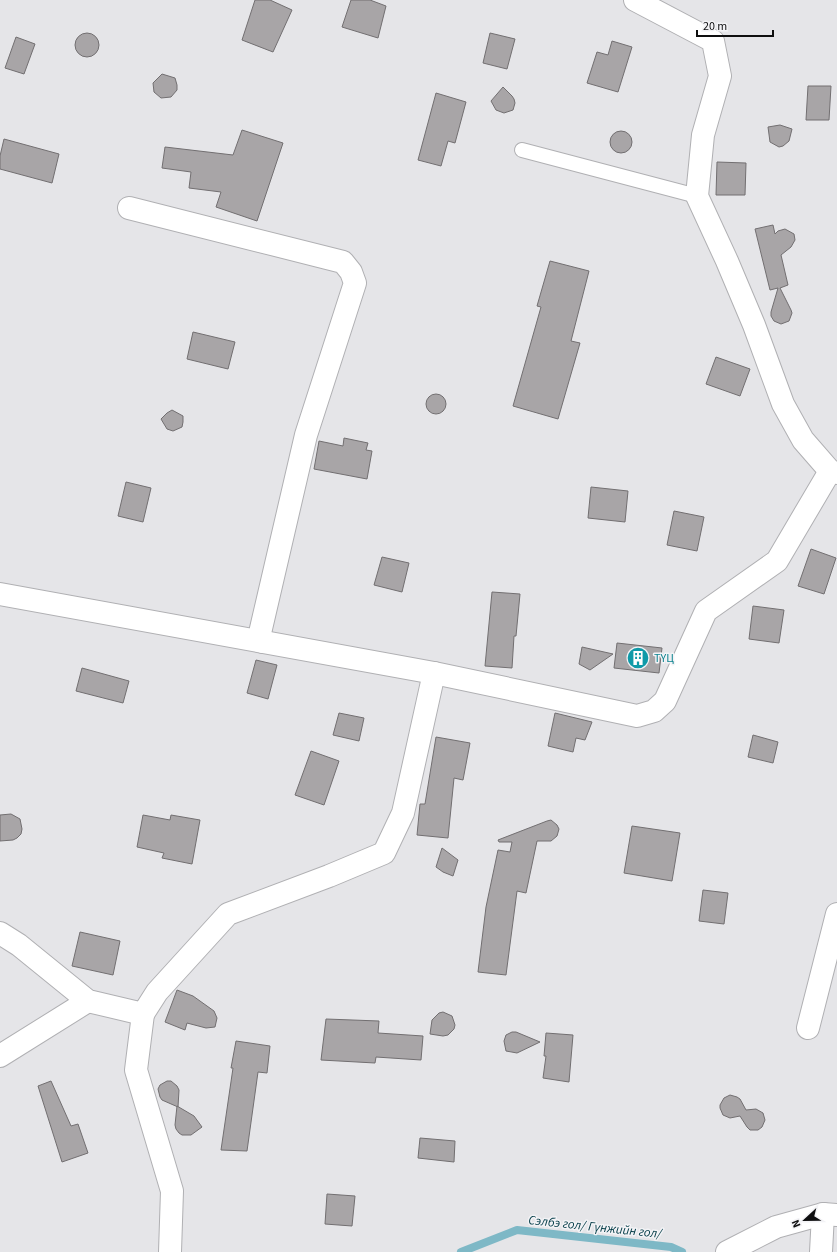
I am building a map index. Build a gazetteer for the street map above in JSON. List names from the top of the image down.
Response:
{
  "water": ["Сэлбэ гол/ Гүнжийн гол/"],
  "places": {
    "building": ["ТҮЦ"]
  },
  "scale_bar": "20 m",
  "north": "left"
}
